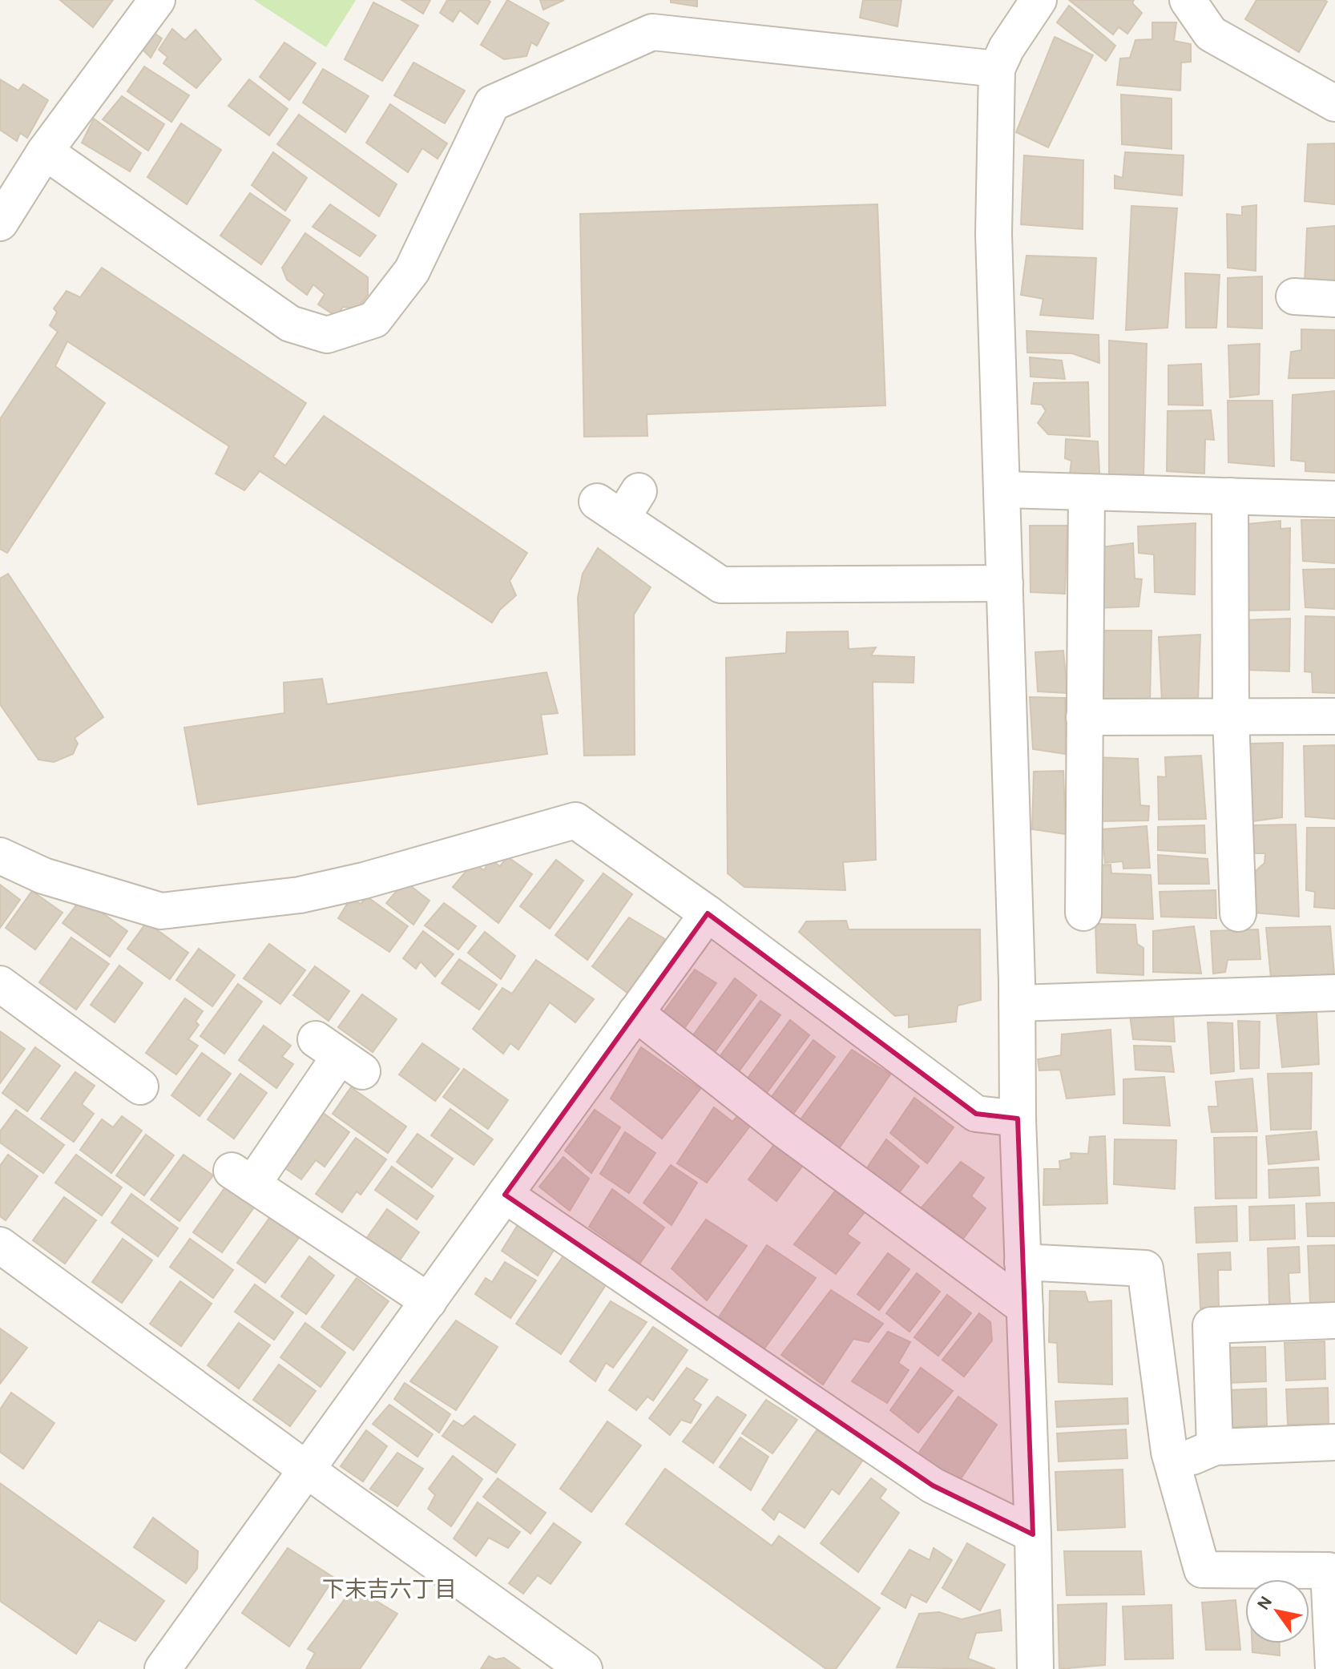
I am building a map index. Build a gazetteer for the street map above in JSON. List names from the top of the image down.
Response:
{
  "districts": ["下末吉六丁目"],
  "north": "top left"
}
